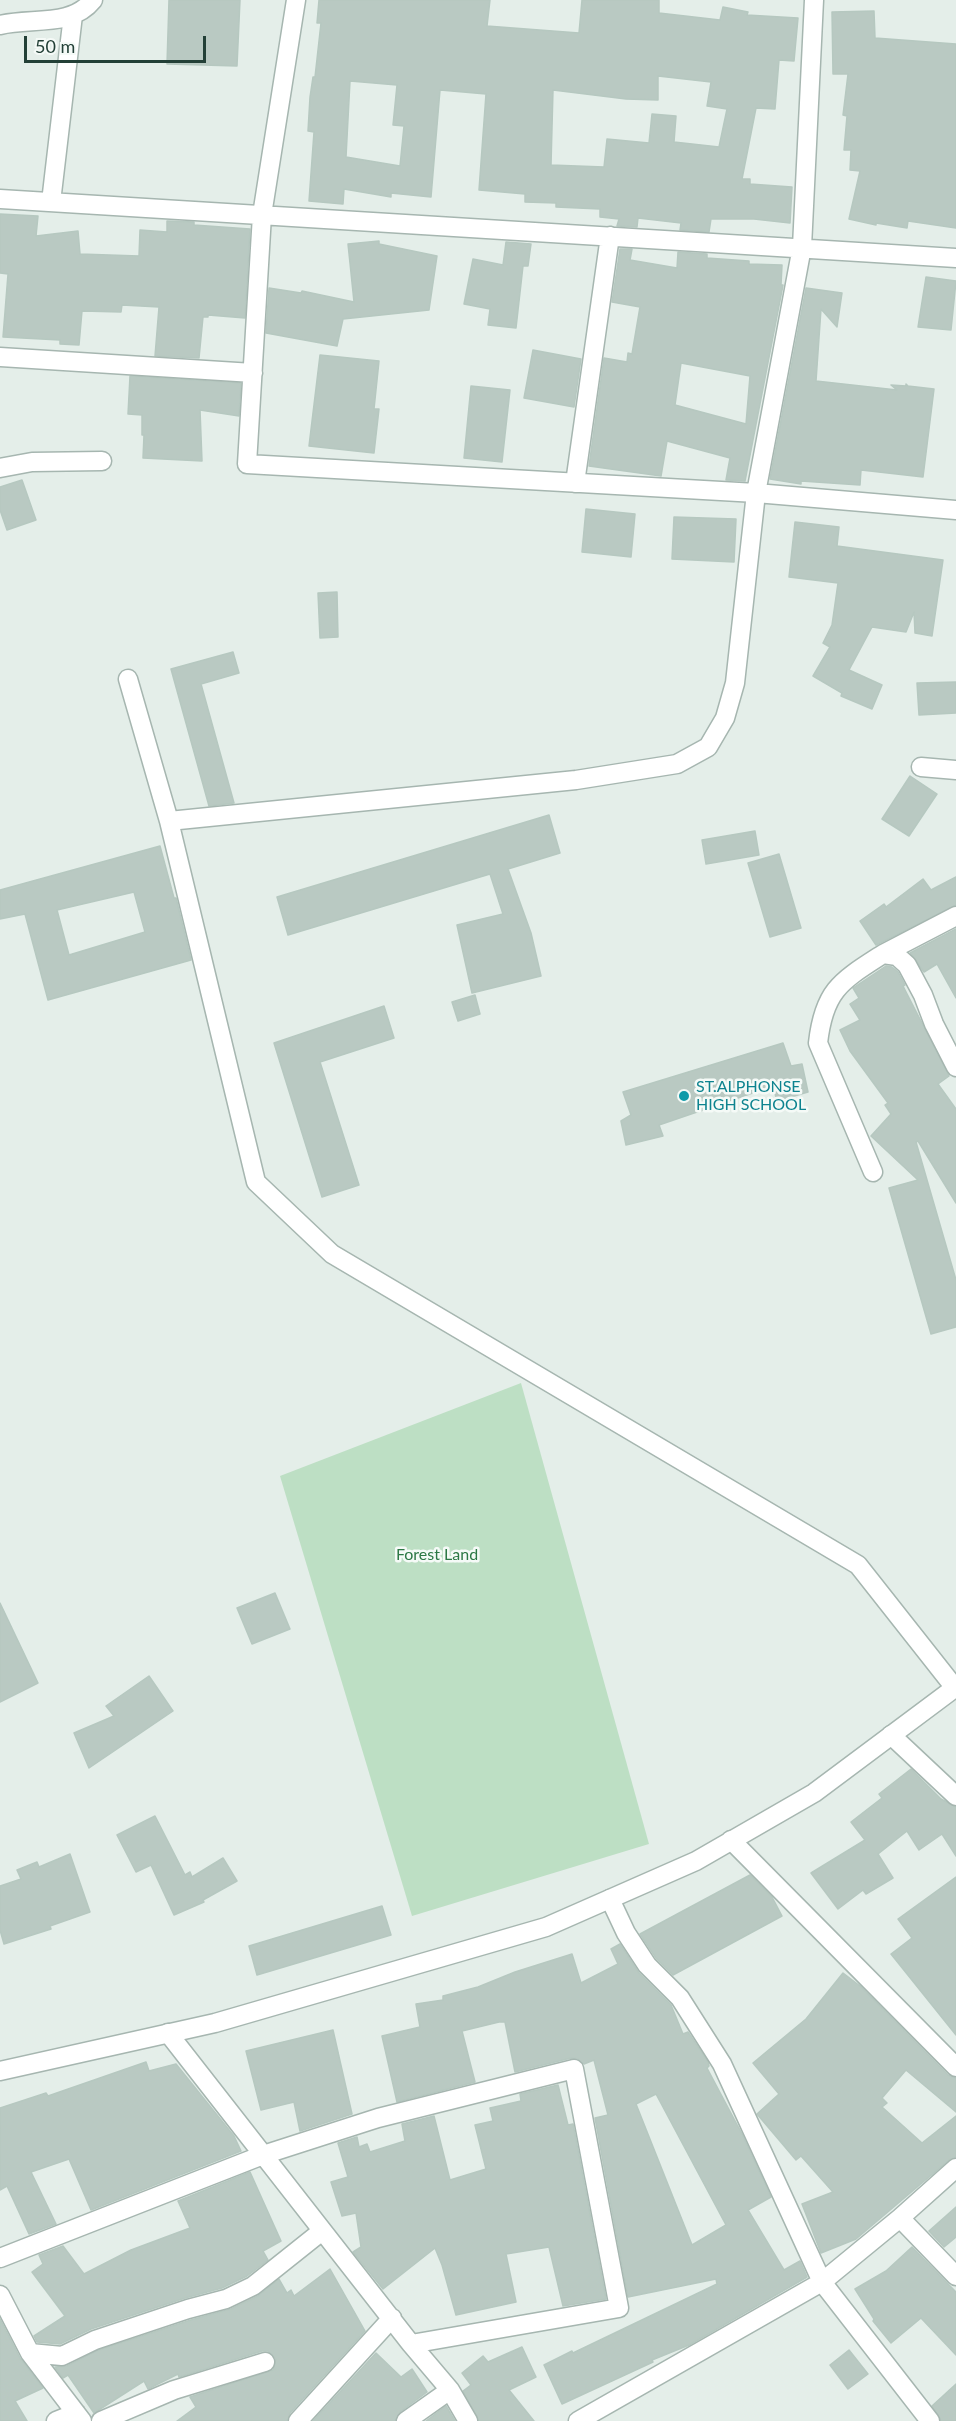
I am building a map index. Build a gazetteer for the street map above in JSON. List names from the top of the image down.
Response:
{
  "parks": ["Forest Land"],
  "places": ["ST.ALPHONSE HIGH SCHOOL"],
  "scale_bar": "50 m"
}
